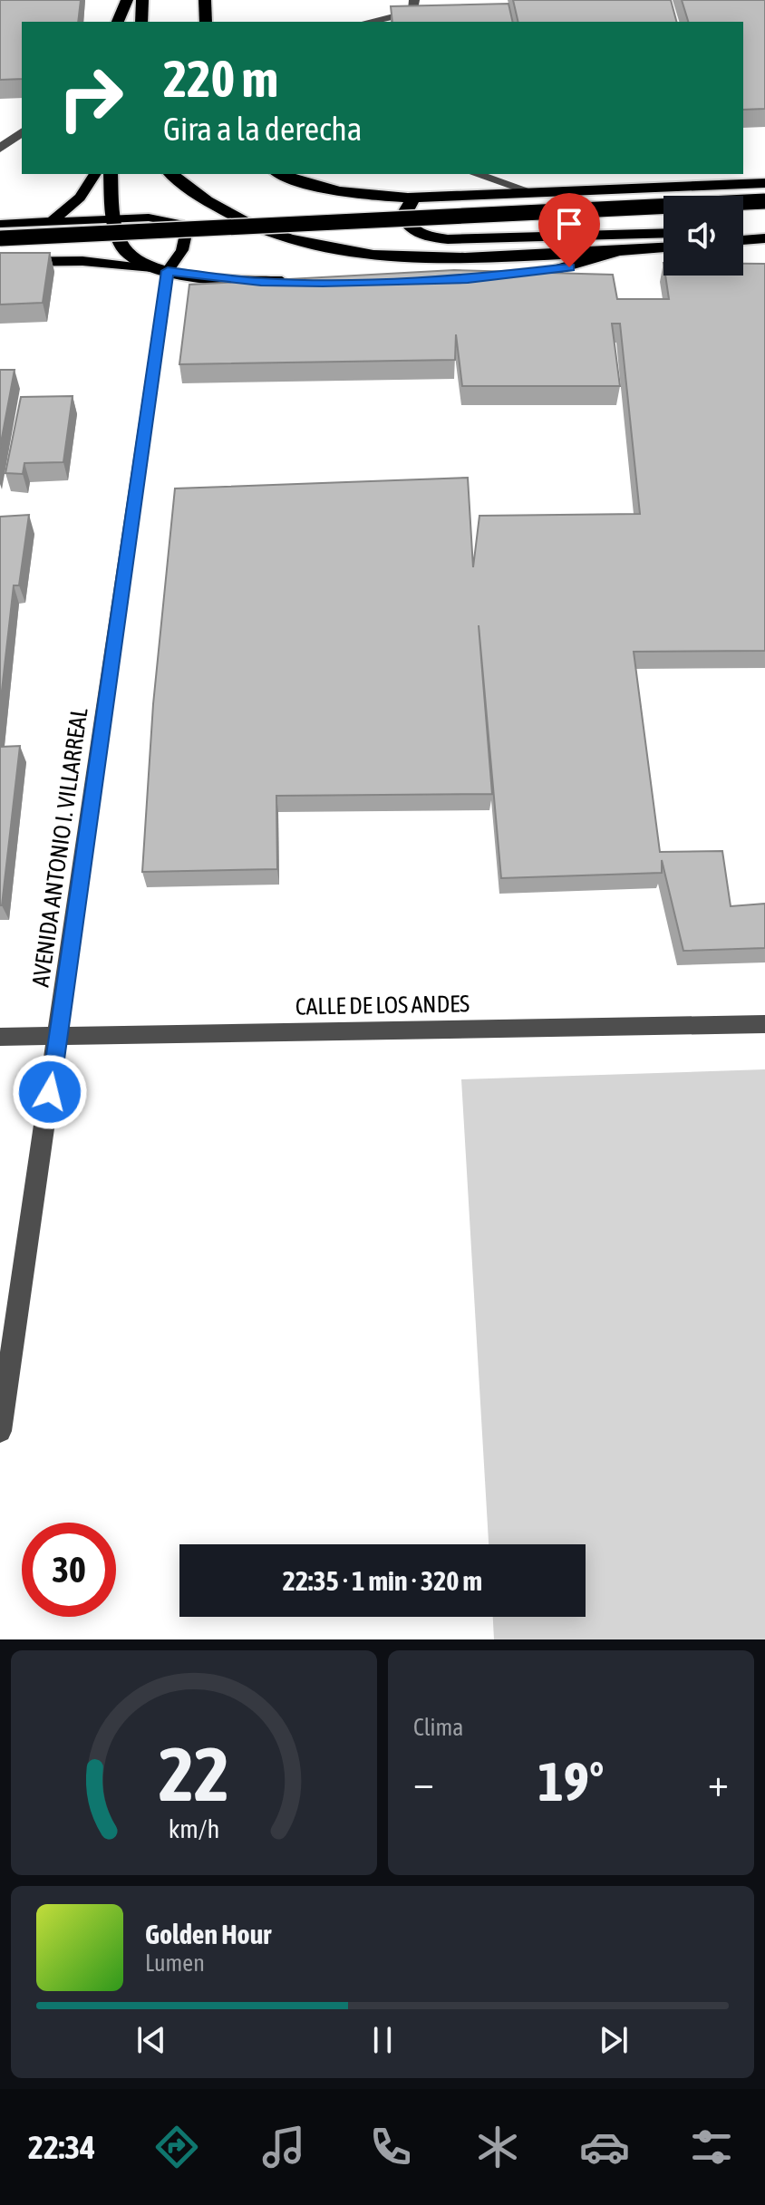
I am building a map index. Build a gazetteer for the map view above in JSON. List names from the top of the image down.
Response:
{
  "streets": {
    "street": ["AVENIDA ANTONIO I. VILLARREAL", "CALLE DE LOS ANDES"]
  },
  "crossings": [
    ["AVENIDA ANTONIO I. VILLARREAL", "CALLE DE LOS ANDES"]
  ],
  "page": {
    "turn": ["220 m", "Gira a la derecha"],
    "limit": "30",
    "trip": "22:35 · 1 min · 320 m",
    "tile": "Clima",
    "heat": ["−", "19°", "+"],
    "song": ["Golden Hour", "Lumen"],
    "tabs": "22:34",
    "gauge": ["22", "km/h"]
  }
}
